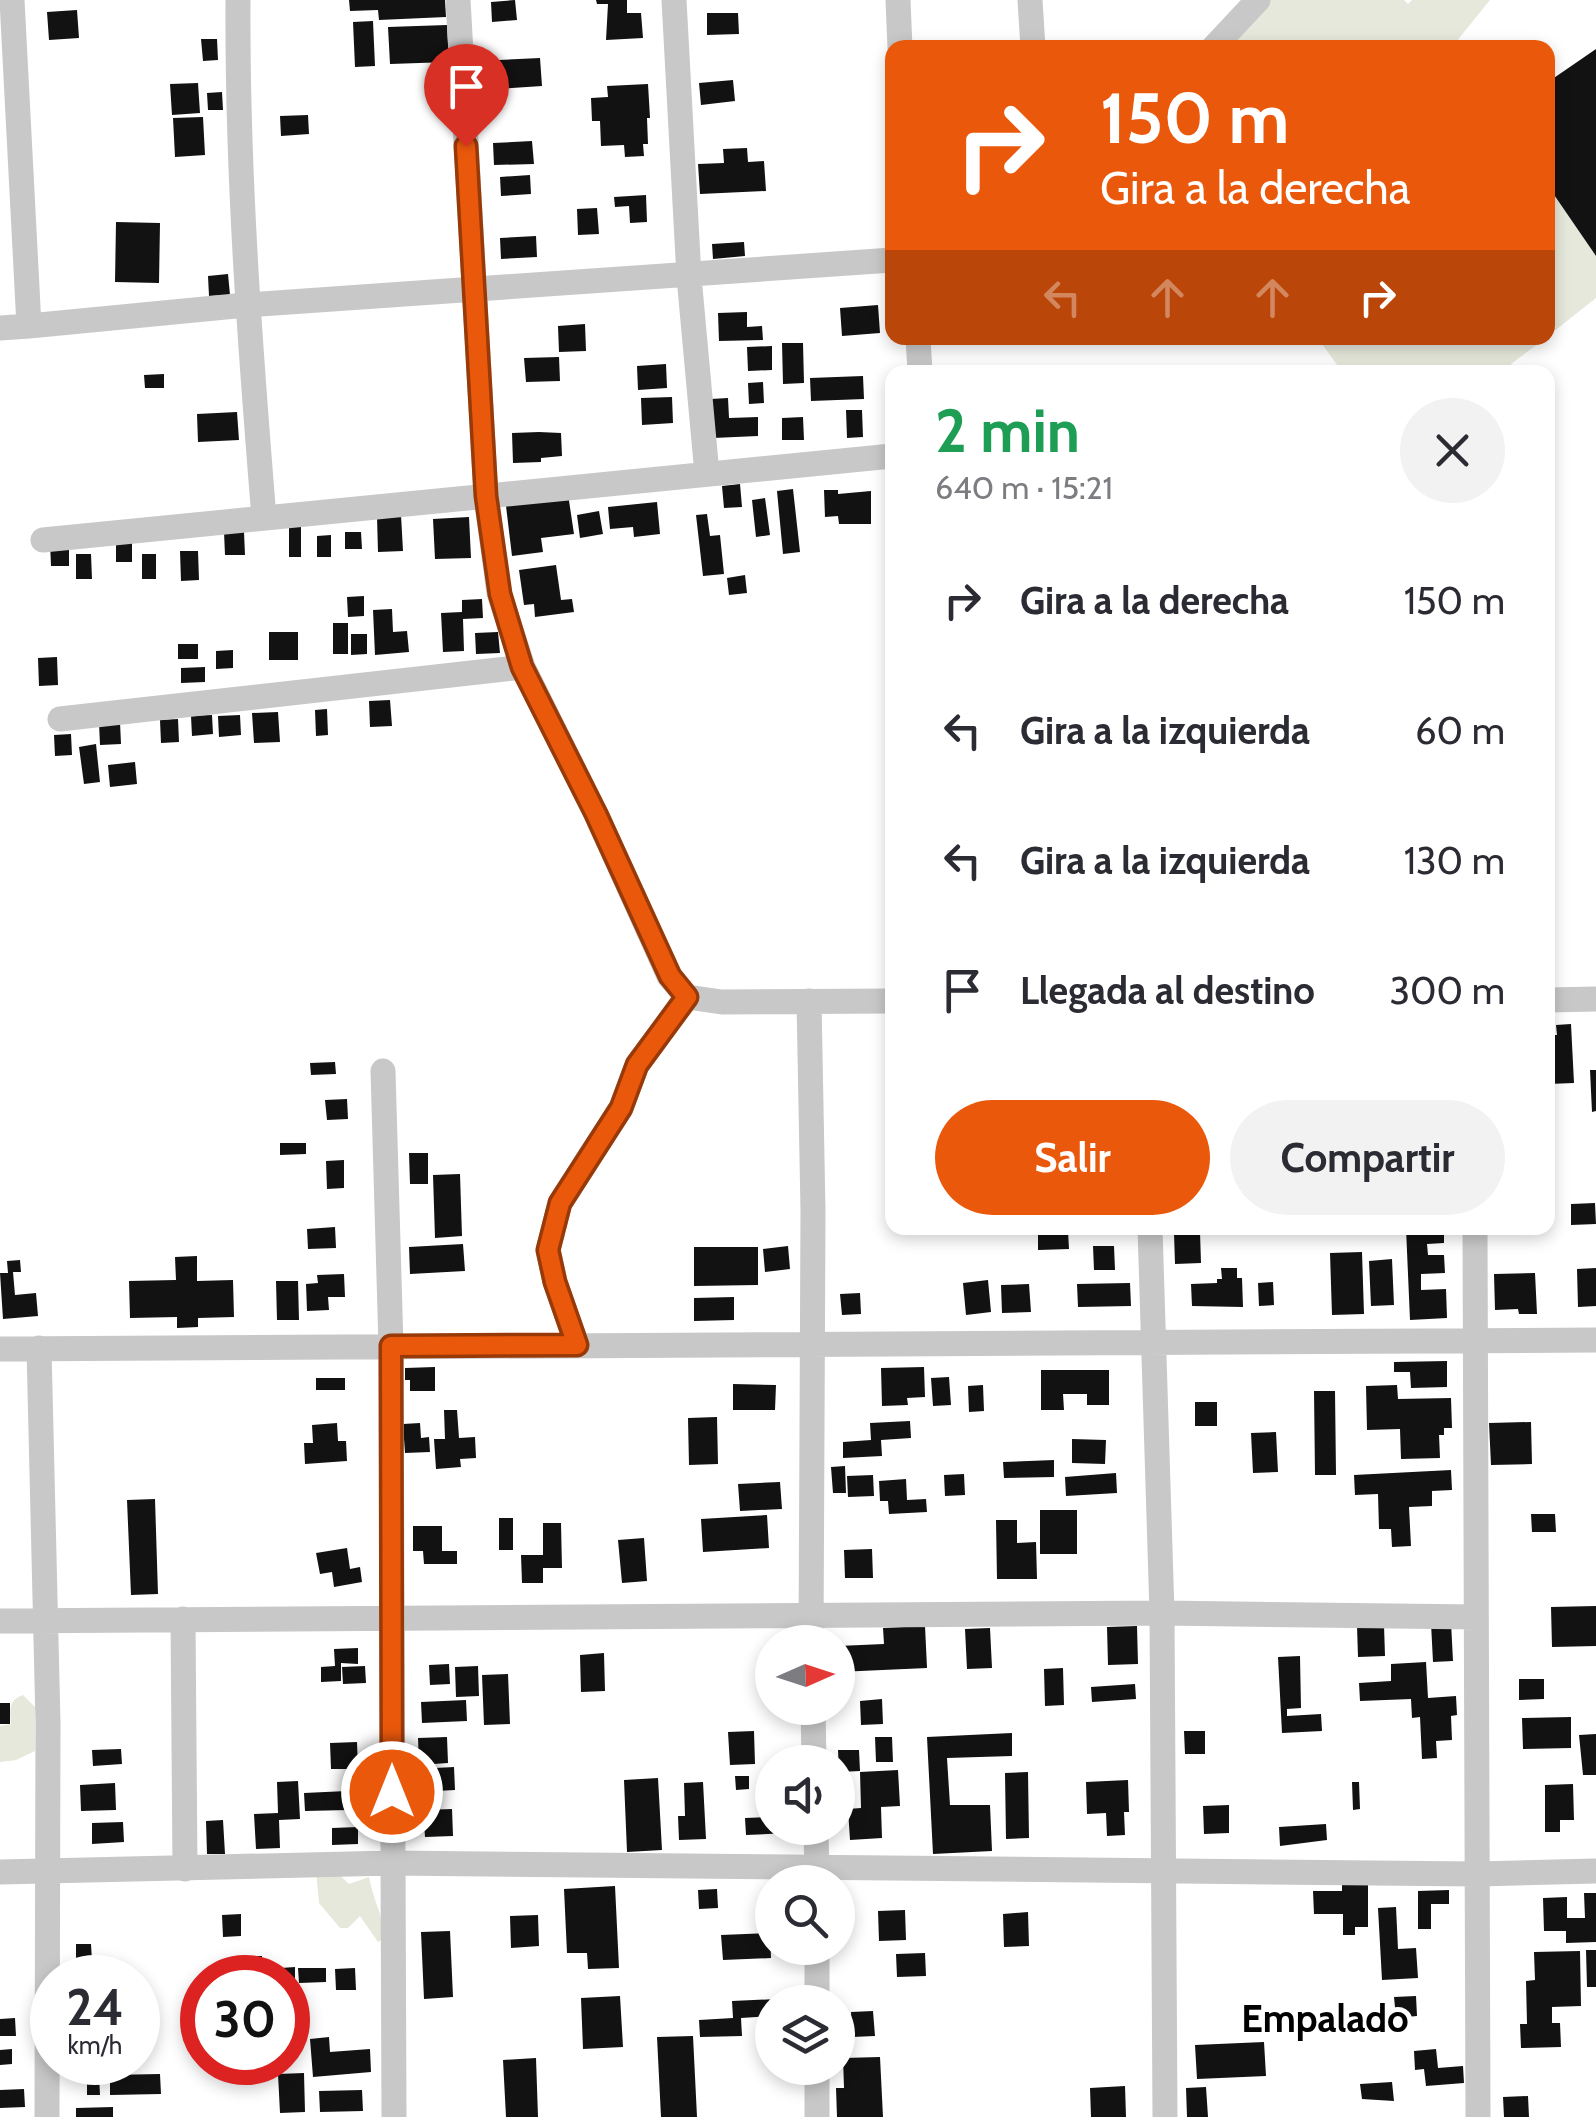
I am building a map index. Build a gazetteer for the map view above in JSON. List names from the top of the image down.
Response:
{
  "districts": ["Empalado"],
  "north": "right",
  "page": {
    "turn": ["150 m", "Gira a la derecha"],
    "heading": ["2 min", "640 m · 15:21"],
    "list": [
      {
        "name": "Gira a la derecha",
        "value": "150 m"
      },
      {
        "name": "Gira a la izquierda",
        "value": "60 m"
      },
      {
        "name": "Gira a la izquierda",
        "value": "130 m"
      },
      {
        "name": "Llegada al destino",
        "value": "300 m"
      }
    ],
    "buttons": ["Salir", "Compartir"],
    "speed": "24 km/h",
    "limit": "30"
  }
}
